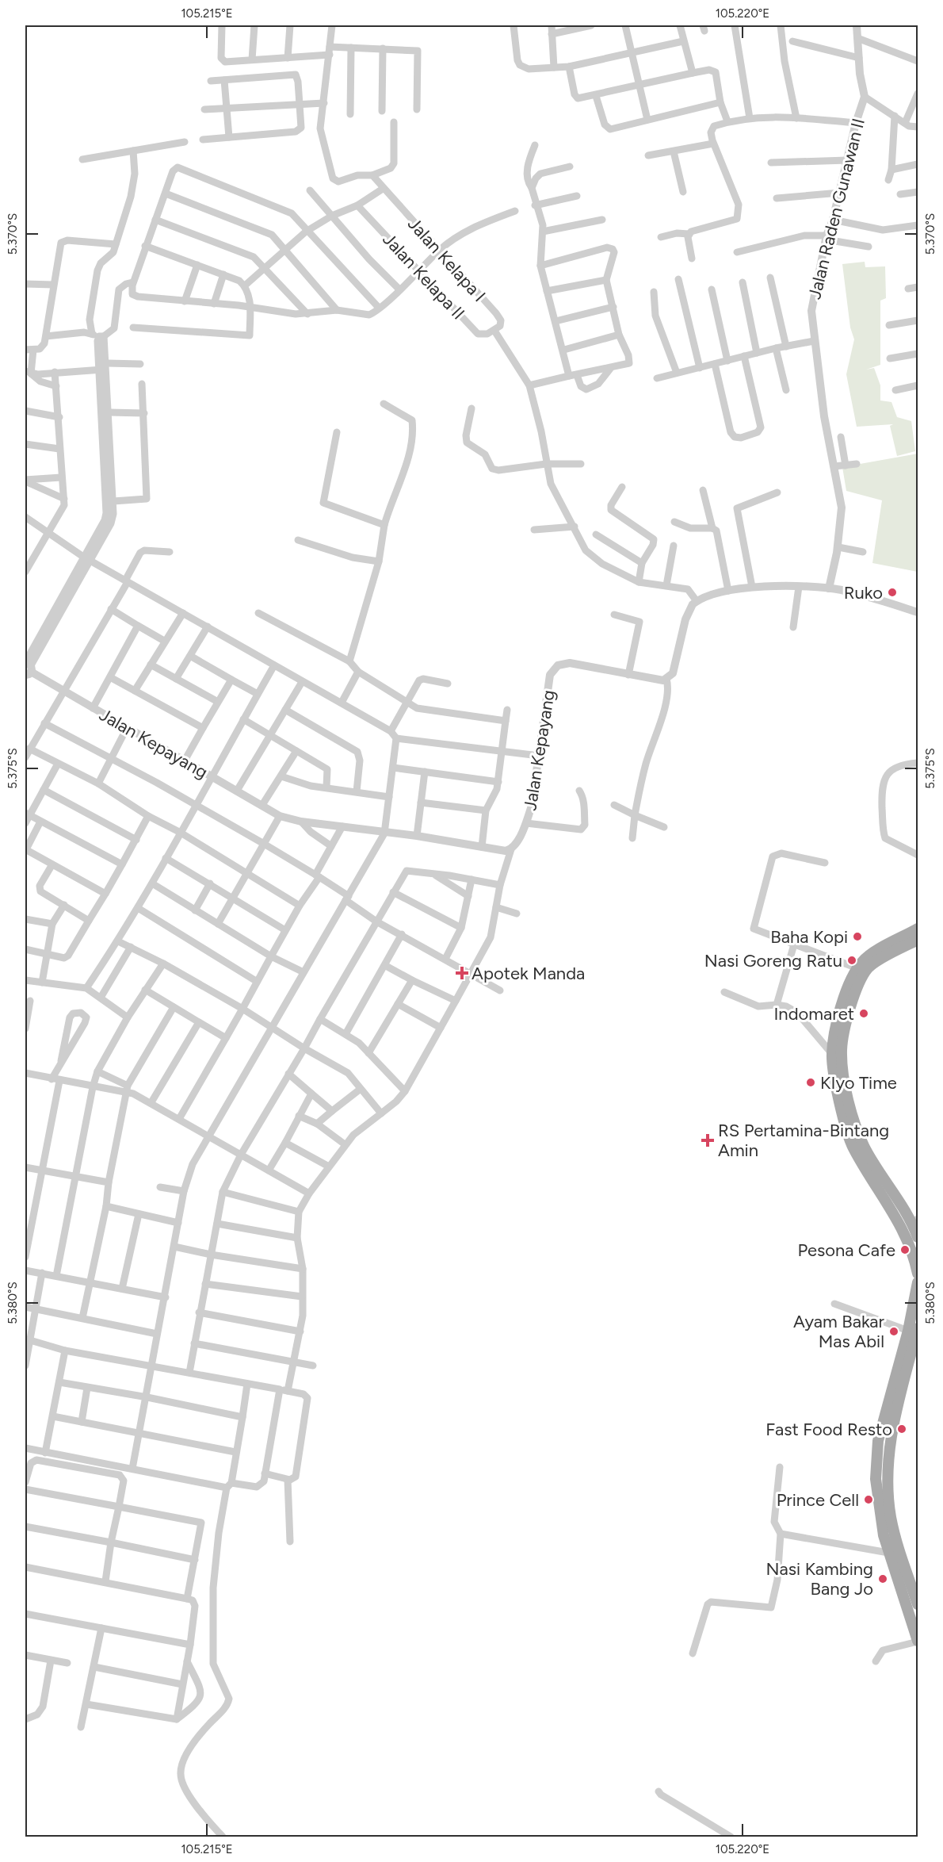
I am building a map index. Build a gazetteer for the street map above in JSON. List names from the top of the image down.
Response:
{
  "streets": {
    "street": [
      "Jalan Raden Gunawan II",
      "Jalan Kelapa I",
      "Jalan Kelapa II",
      "Jalan Kepayang"
    ]
  },
  "crossings": [
    ["Jalan Kelapa I", "Jalan Kelapa II"]
  ],
  "places": {
    "other": [
      "Ruko",
      "Baha Kopi",
      "Nasi Goreng Ratu",
      "Indomaret",
      "KIyo Time",
      "Pesona Cafe",
      "Ayam Bakar Mas Abil",
      "Fast Food Resto",
      "Prince Cell",
      "Nasi Kambing Bang Jo"
    ],
    "health": ["Apotek Manda", "RS Pertamina-Bintang Amin"]
  },
  "coordinates": [
    "105.215°E",
    "105.220°E",
    "5.370°S",
    "5.375°S",
    "5.380°S"
  ]
}
